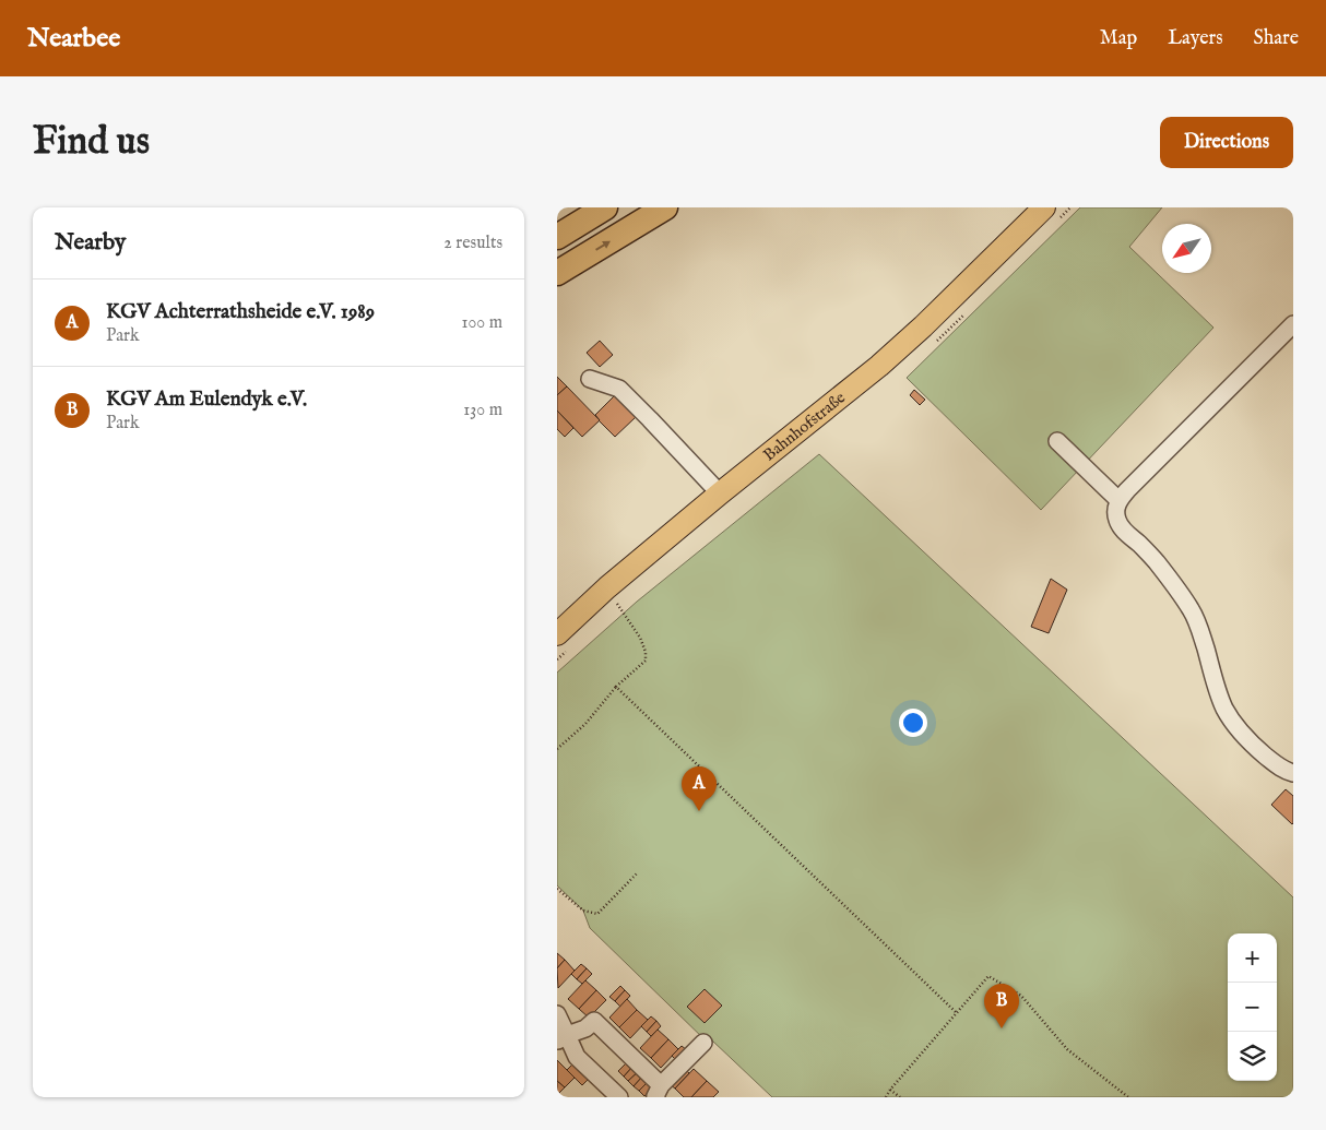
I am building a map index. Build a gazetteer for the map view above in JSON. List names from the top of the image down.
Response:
{
  "streets": {
    "main road": ["Bahnhofstraße"]
  },
  "north": "bottom left",
  "page": {
    "header": "Nearbee",
    "nav": ["Map", "Layers", "Share"],
    "buttons": "Directions",
    "title": "Find us",
    "heading": ["Nearby", "2 results"],
    "list": [
      {
        "mark": "A",
        "name": "KGV Achterrathsheide e.V. 1989",
        "note": "Park",
        "value": "100 m"
      },
      {
        "mark": "B",
        "name": "KGV Am Eulendyk e.V.",
        "note": "Park",
        "value": "130 m"
      }
    ],
    "pins": ["A", "B"],
    "map_buttons": ["+", "−"]
  }
}
